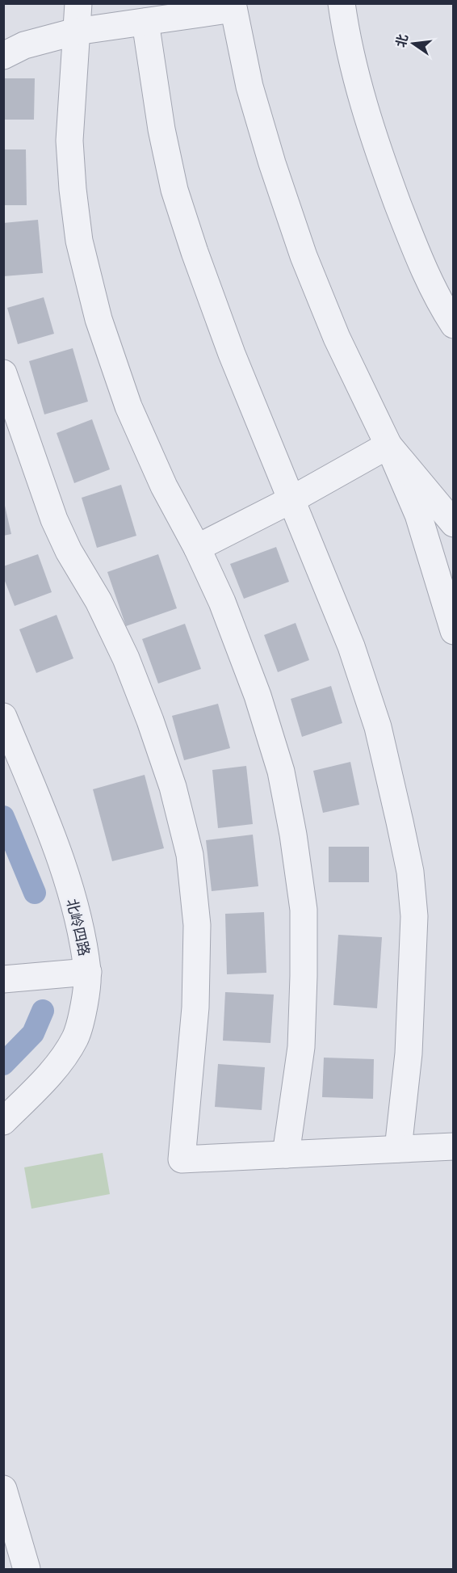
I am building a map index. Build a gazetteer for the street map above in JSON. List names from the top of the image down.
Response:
{
  "streets": {
    "street": ["北岭四路"]
  },
  "north": "left"
}
